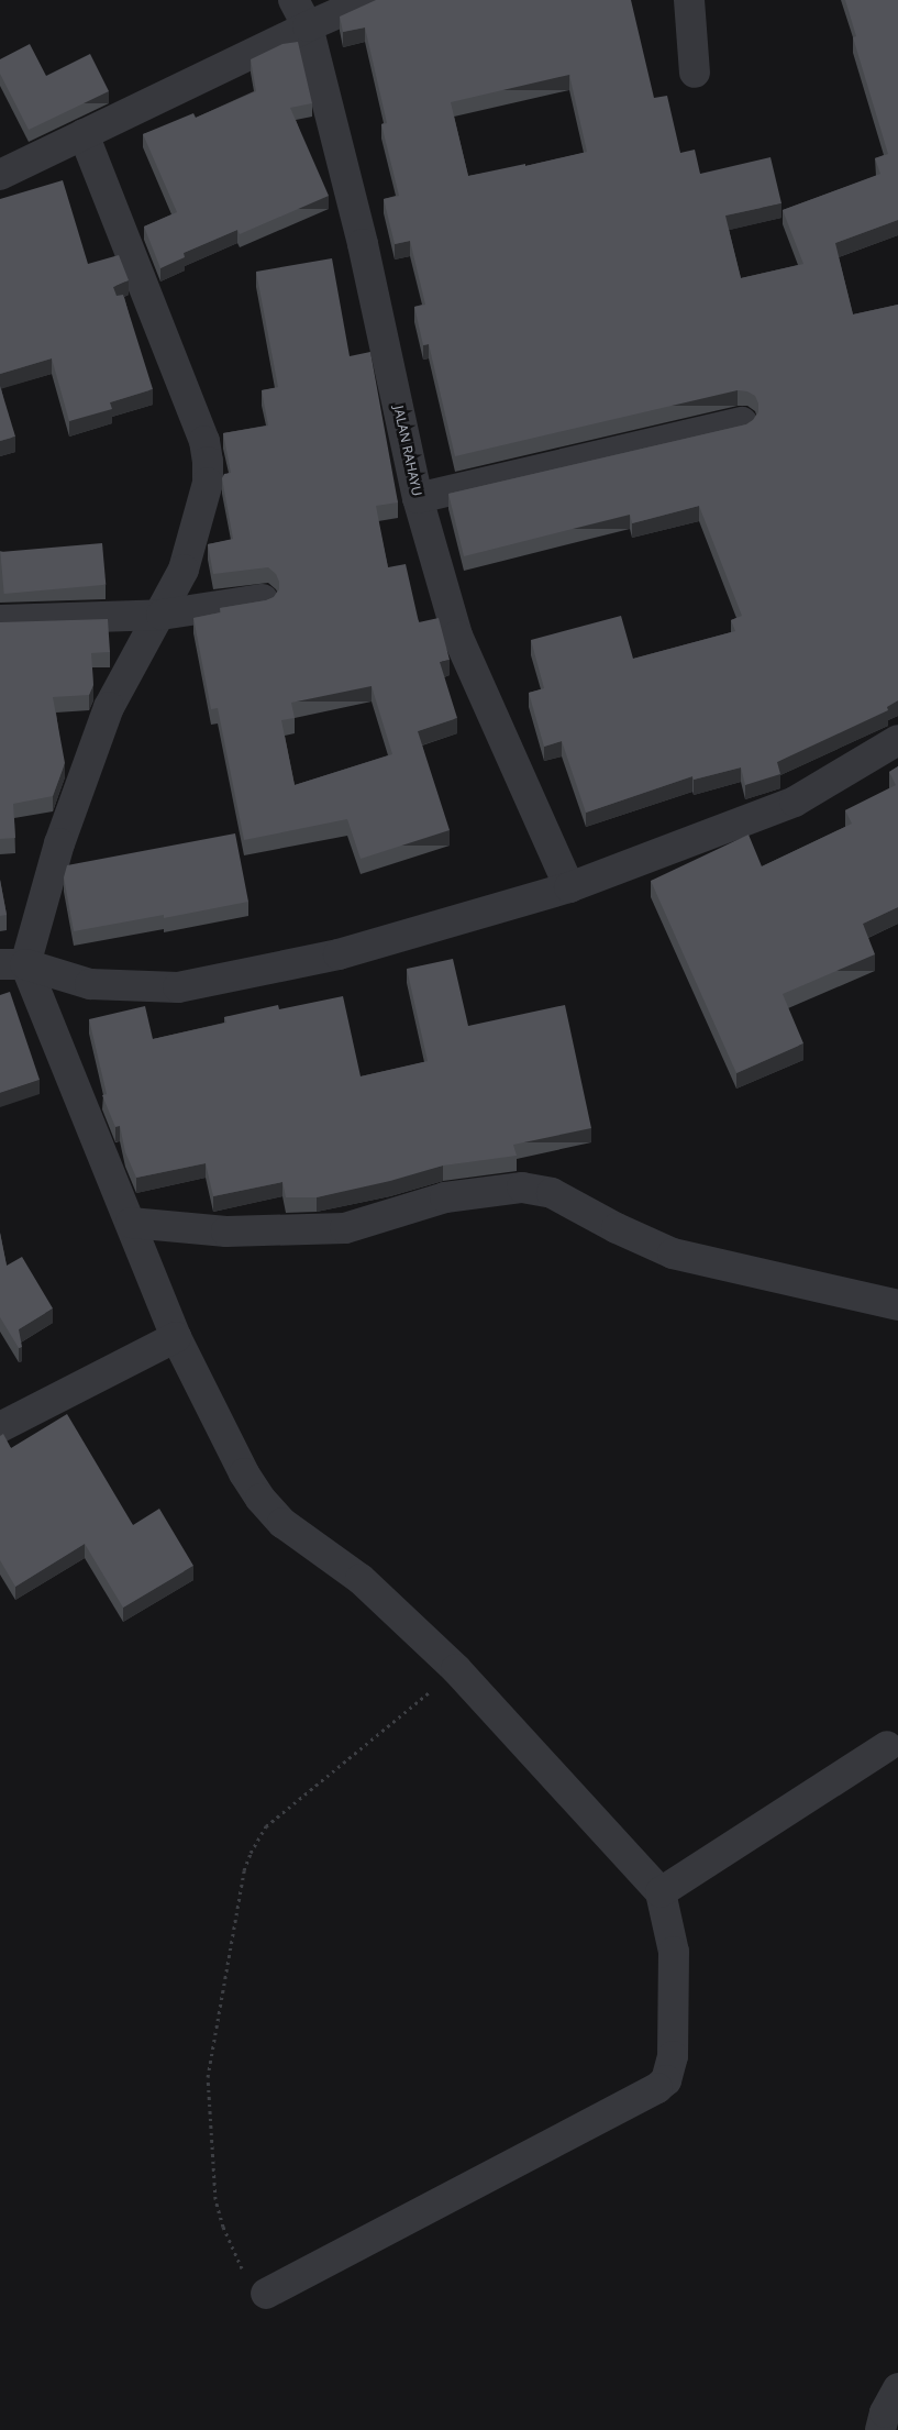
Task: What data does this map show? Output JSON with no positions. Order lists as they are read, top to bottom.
{
  "streets": {
    "street": ["JALAN RAHAYU"]
  }
}
